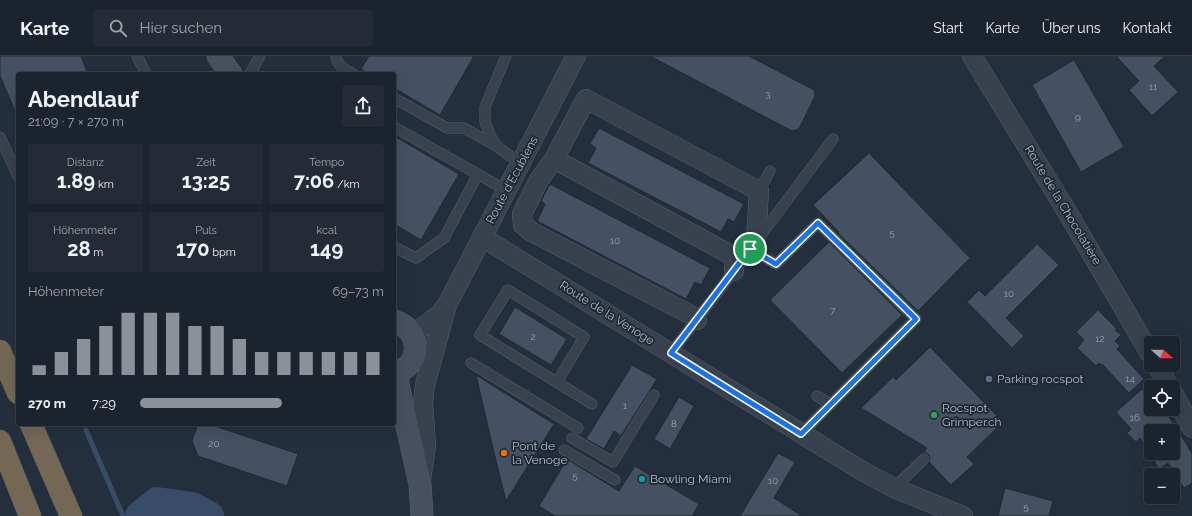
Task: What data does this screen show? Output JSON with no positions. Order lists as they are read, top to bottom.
{
  "streets": {
    "street": ["Route d'Ecublens", "Route de la Chocolatière", "Route de la Venoge"]
  },
  "crossings": [
    ["Route d'Ecublens", "Route de la Venoge"]
  ],
  "places": [
    "Parking rocspot",
    "Rocspot Grimper.ch",
    "Pont de la Venoge",
    "Bowling Miami"
  ],
  "house_numbers": [
    "11",
    "3",
    "9",
    "5",
    "10",
    "10",
    "7",
    "2",
    "12",
    "14",
    "1",
    "16",
    "8",
    "20",
    "5",
    "10",
    "5"
  ],
  "north": "right",
  "page": {
    "header": "Karte",
    "search": "Hier suchen",
    "nav": [
      "Start",
      "Karte",
      "Über uns",
      "Kontakt"
    ],
    "heading": ["Abendlauf", "21:09 · 7 × 270 m"],
    "stats": [
      ["Distanz", "1.89 km"],
      ["Zeit", "13:25"],
      ["Tempo", "7:06 /km"],
      ["Höhenmeter", "28 m"],
      ["Puls", "170 bpm"],
      ["kcal", "149"]
    ],
    "chart": ["Höhenmeter", "69–73 m"],
    "map_buttons": ["+", "−"],
    "list": [
      {
        "name": "270 m",
        "note": "7:29"
      }
    ]
  }
}
